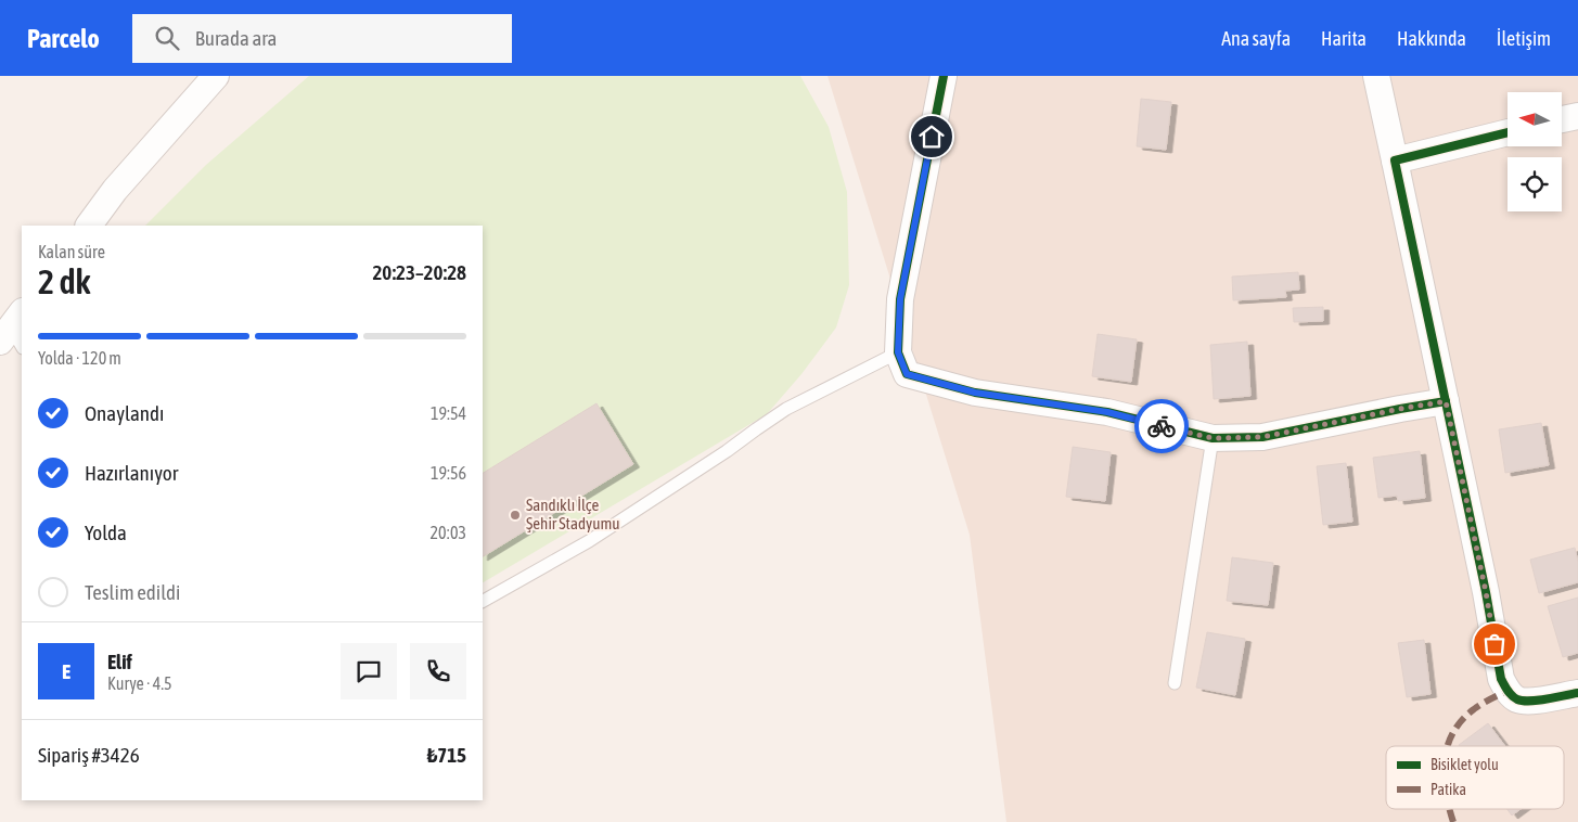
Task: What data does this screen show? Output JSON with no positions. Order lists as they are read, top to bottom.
{
  "places": ["Sandıklı İlçe Şehir Stadyumu"],
  "legend": ["Bisiklet yolu", "Patika"],
  "north": "left",
  "page": {
    "header": "Parcelo",
    "search": "Burada ara",
    "nav": [
      "Ana sayfa",
      "Harita",
      "Hakkında",
      "İletişim"
    ],
    "heading": ["2 dk", "Kalan süre", "20:23–20:28"],
    "panel": [
      "Elif",
      "Kurye · 4.5",
      "Sipariş #3426",
      "₺715"
    ],
    "bar": "Yolda · 120 m",
    "list": [
      ["Onaylandı", "19:54"],
      ["Hazırlanıyor", "19:56"],
      ["Yolda", "20:03"],
      "Teslim edildi"
    ],
    "round": "E"
  }
}
